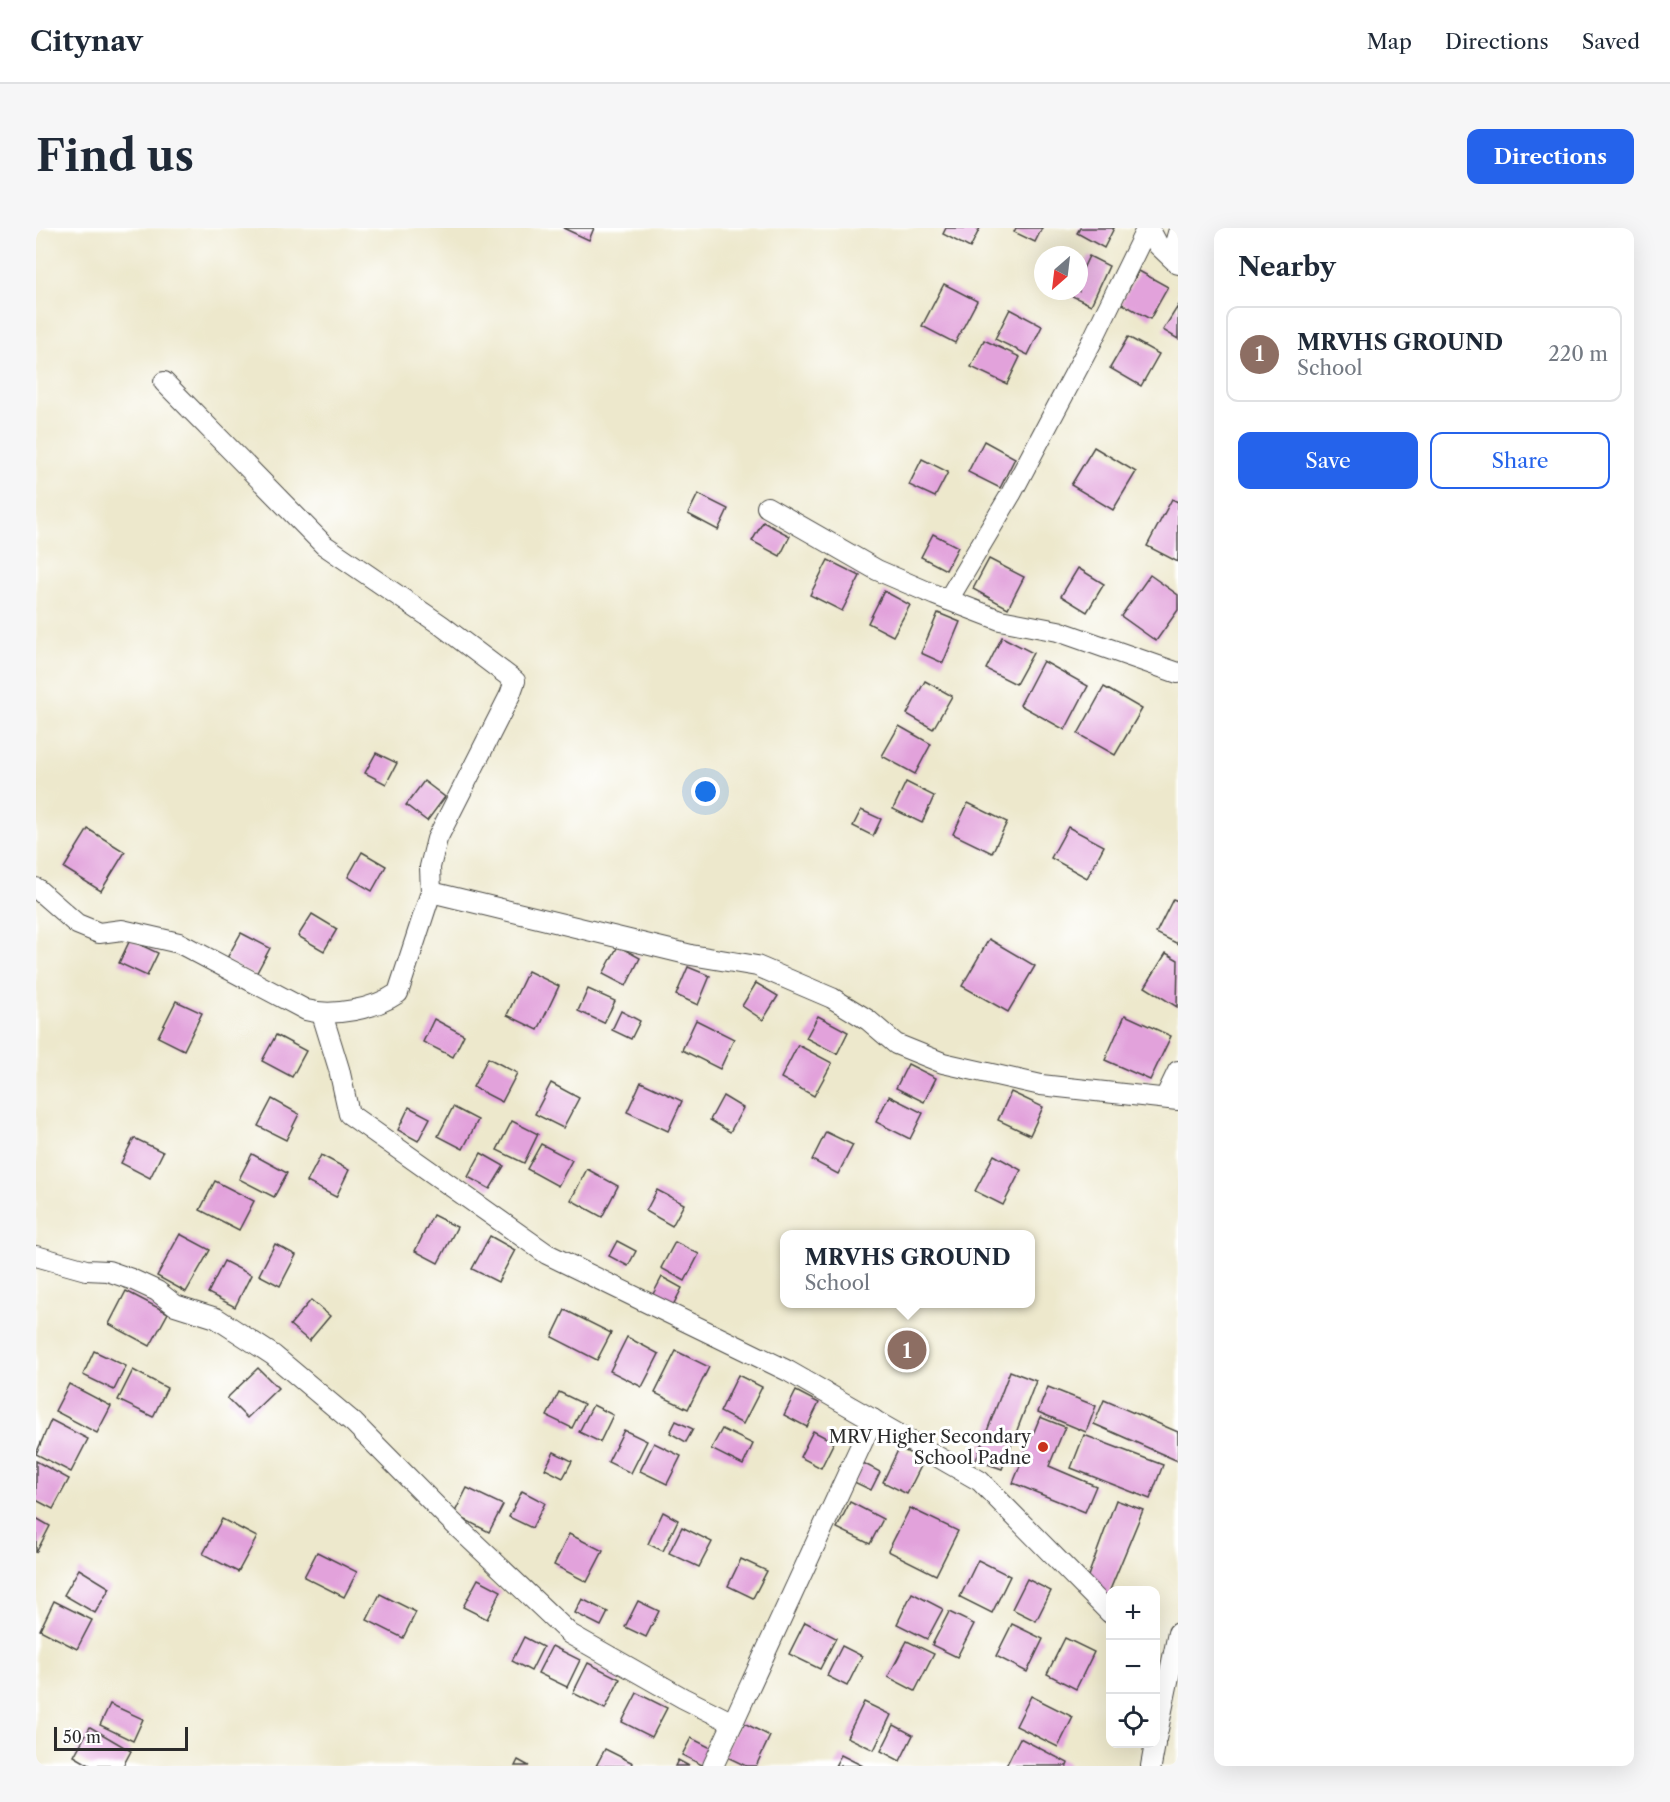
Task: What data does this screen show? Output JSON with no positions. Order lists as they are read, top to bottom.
{
  "places": ["MRV Higher Secondary School Padne"],
  "scale_bar": "50 m",
  "north": "bottom left",
  "page": {
    "header": "Citynav",
    "nav": ["Map", "Directions", "Saved"],
    "buttons": [
      "Directions",
      ["Save", "Share"]
    ],
    "title": "Find us",
    "heading": "Nearby",
    "list": [
      {
        "mark": "1",
        "name": "MRVHS GROUND",
        "note": "School",
        "value": "220 m"
      }
    ],
    "popup": ["MRVHS GROUND", "School"],
    "pins": "1",
    "map_buttons": ["+", "−"],
    "scale": "50 m"
  }
}
